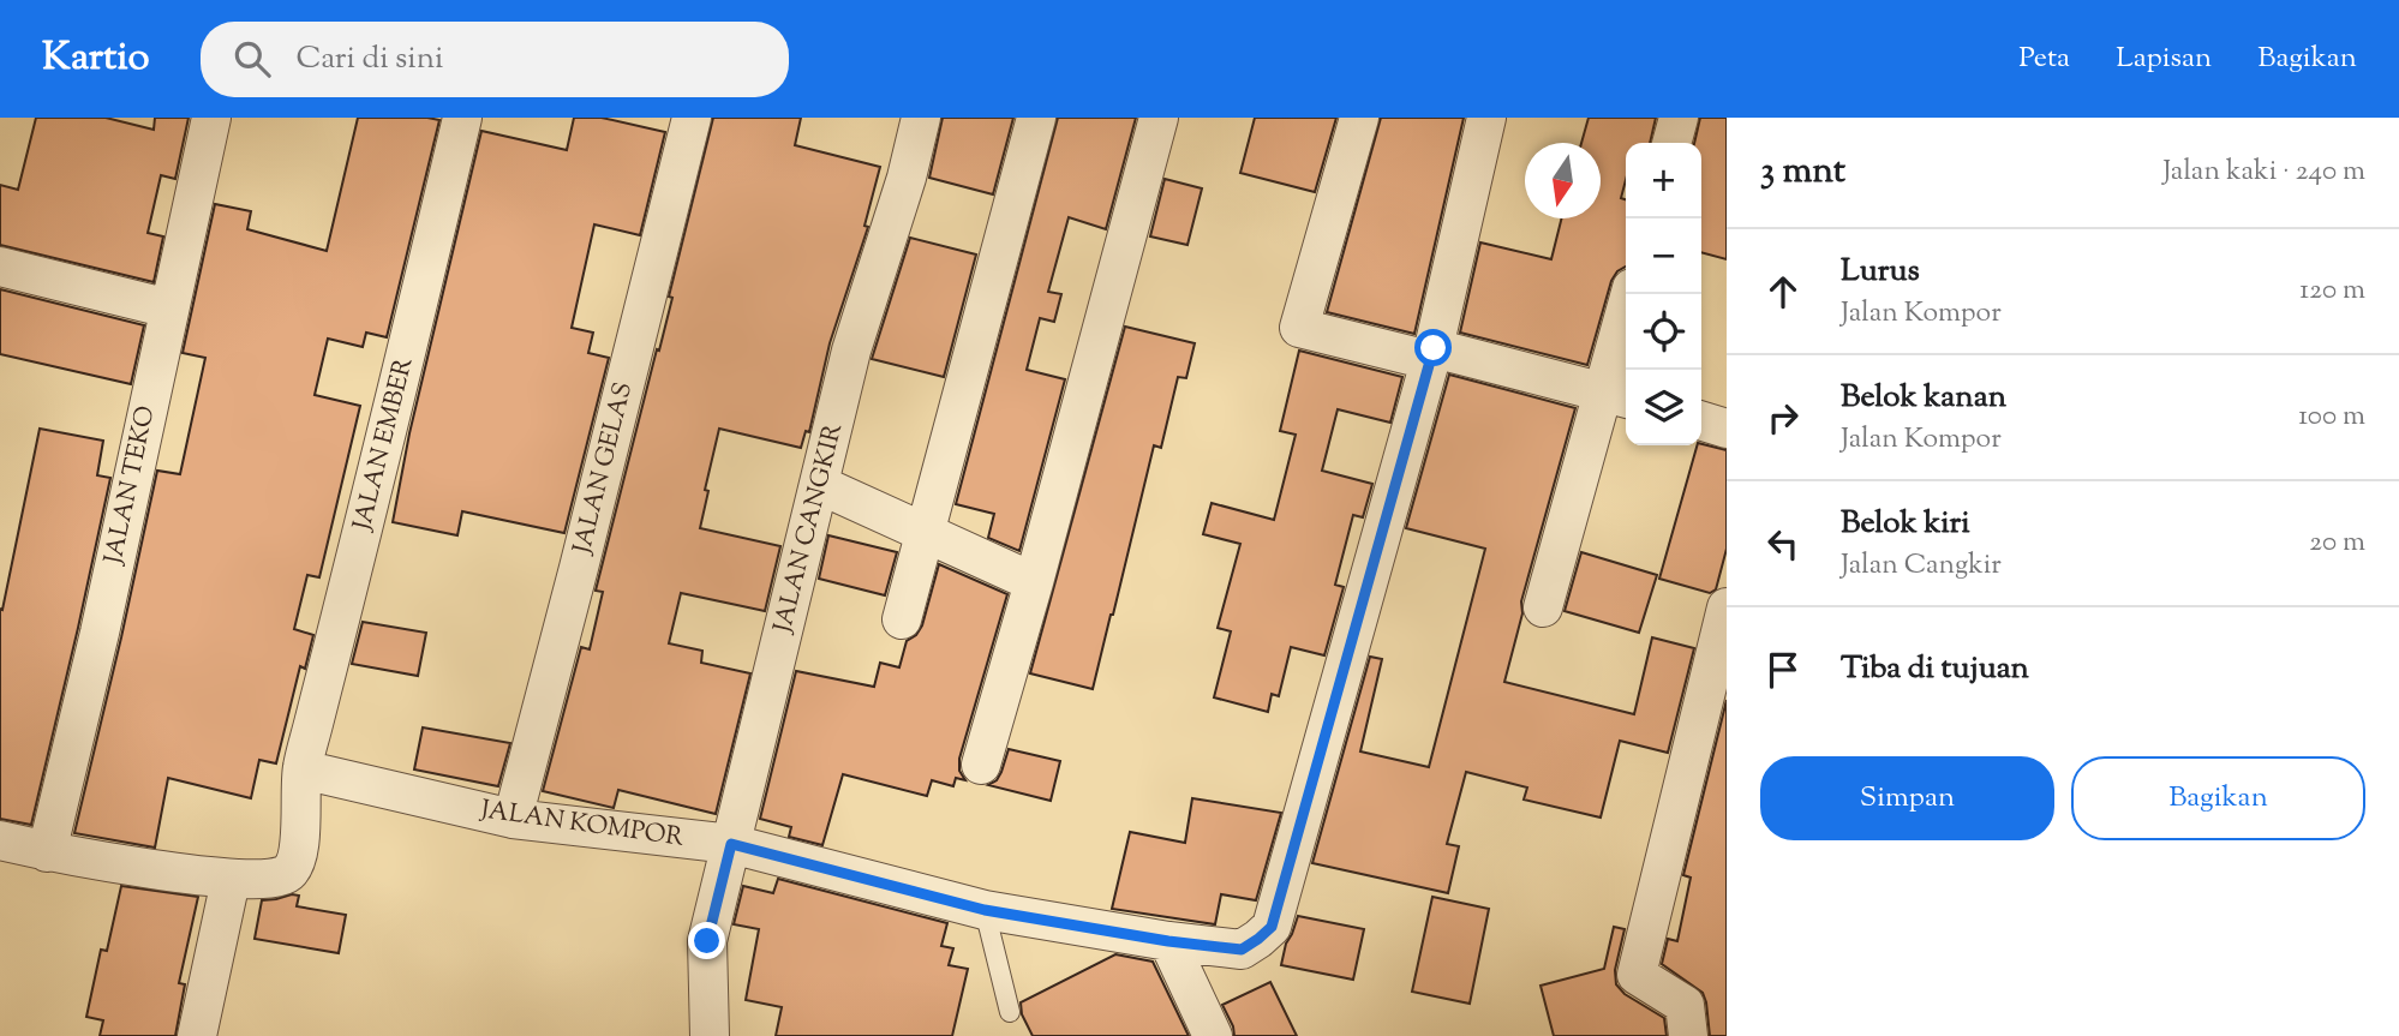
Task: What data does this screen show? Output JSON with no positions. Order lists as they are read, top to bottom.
{
  "streets": {
    "street": [
      "JALAN EMBER",
      "JALAN GELAS",
      "JALAN TEKO",
      "JALAN CANGKIR",
      "JALAN KOMPOR"
    ]
  },
  "crossings": [
    ["JALAN EMBER", "JALAN TEKO"],
    ["JALAN EMBER", "JALAN KOMPOR"],
    ["JALAN GELAS", "JALAN KOMPOR"],
    ["JALAN CANGKIR", "JALAN KOMPOR"]
  ],
  "north": "bottom",
  "page": {
    "header": "Kartio",
    "search": "Cari di sini",
    "nav": ["Peta", "Lapisan", "Bagikan"],
    "heading": ["3 mnt", "Jalan kaki · 240 m"],
    "map_buttons": ["+", "−"],
    "list": [
      ["Lurus", "Jalan Kompor", "120 m"],
      ["Belok kanan", "Jalan Kompor", "100 m"],
      ["Belok kiri", "Jalan Cangkir", "20 m"],
      "Tiba di tujuan"
    ],
    "buttons": ["Simpan", "Bagikan"]
  }
}
